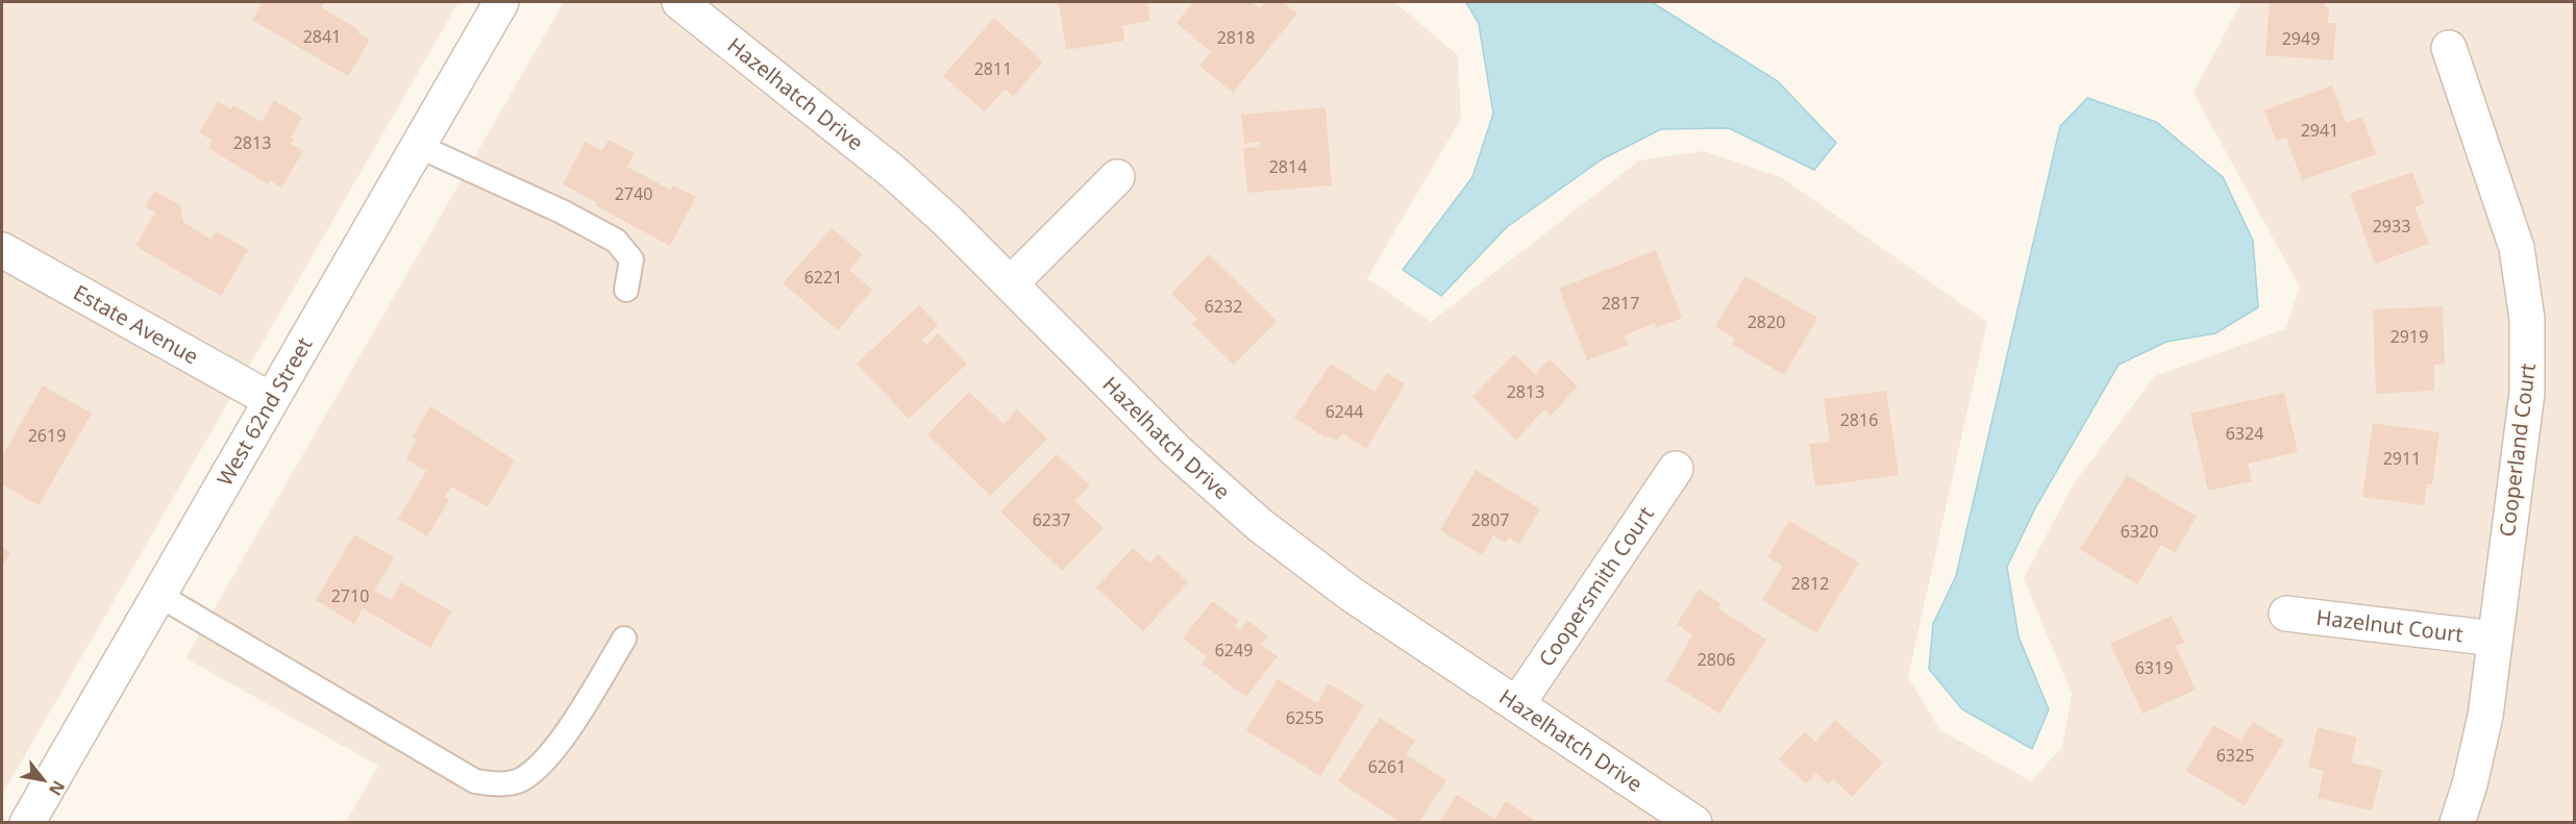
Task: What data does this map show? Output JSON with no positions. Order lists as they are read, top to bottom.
{
  "streets": {
    "street": [
      "Hazelhatch Drive",
      "Estate Avenue",
      "West 62nd Street",
      "Cooperland Court",
      "Coopersmith Court",
      "Hazelnut Court"
    ]
  },
  "crossings": [
    ["Hazelhatch Drive", "Coopersmith Court"],
    ["Estate Avenue", "West 62nd Street"],
    ["Cooperland Court", "Hazelnut Court"]
  ],
  "house_numbers": [
    "2841",
    "2818",
    "2949",
    "2811",
    "2941",
    "2813",
    "2814",
    "2740",
    "2933",
    "6221",
    "2817",
    "6232",
    "2820",
    "2919",
    "2813",
    "6244",
    "2816",
    "6324",
    "2619",
    "2911",
    "6237",
    "2807",
    "6320",
    "2812",
    "2710",
    "6249",
    "2806",
    "6319",
    "6255",
    "6325",
    "6261"
  ],
  "north": "bottom right"
}
